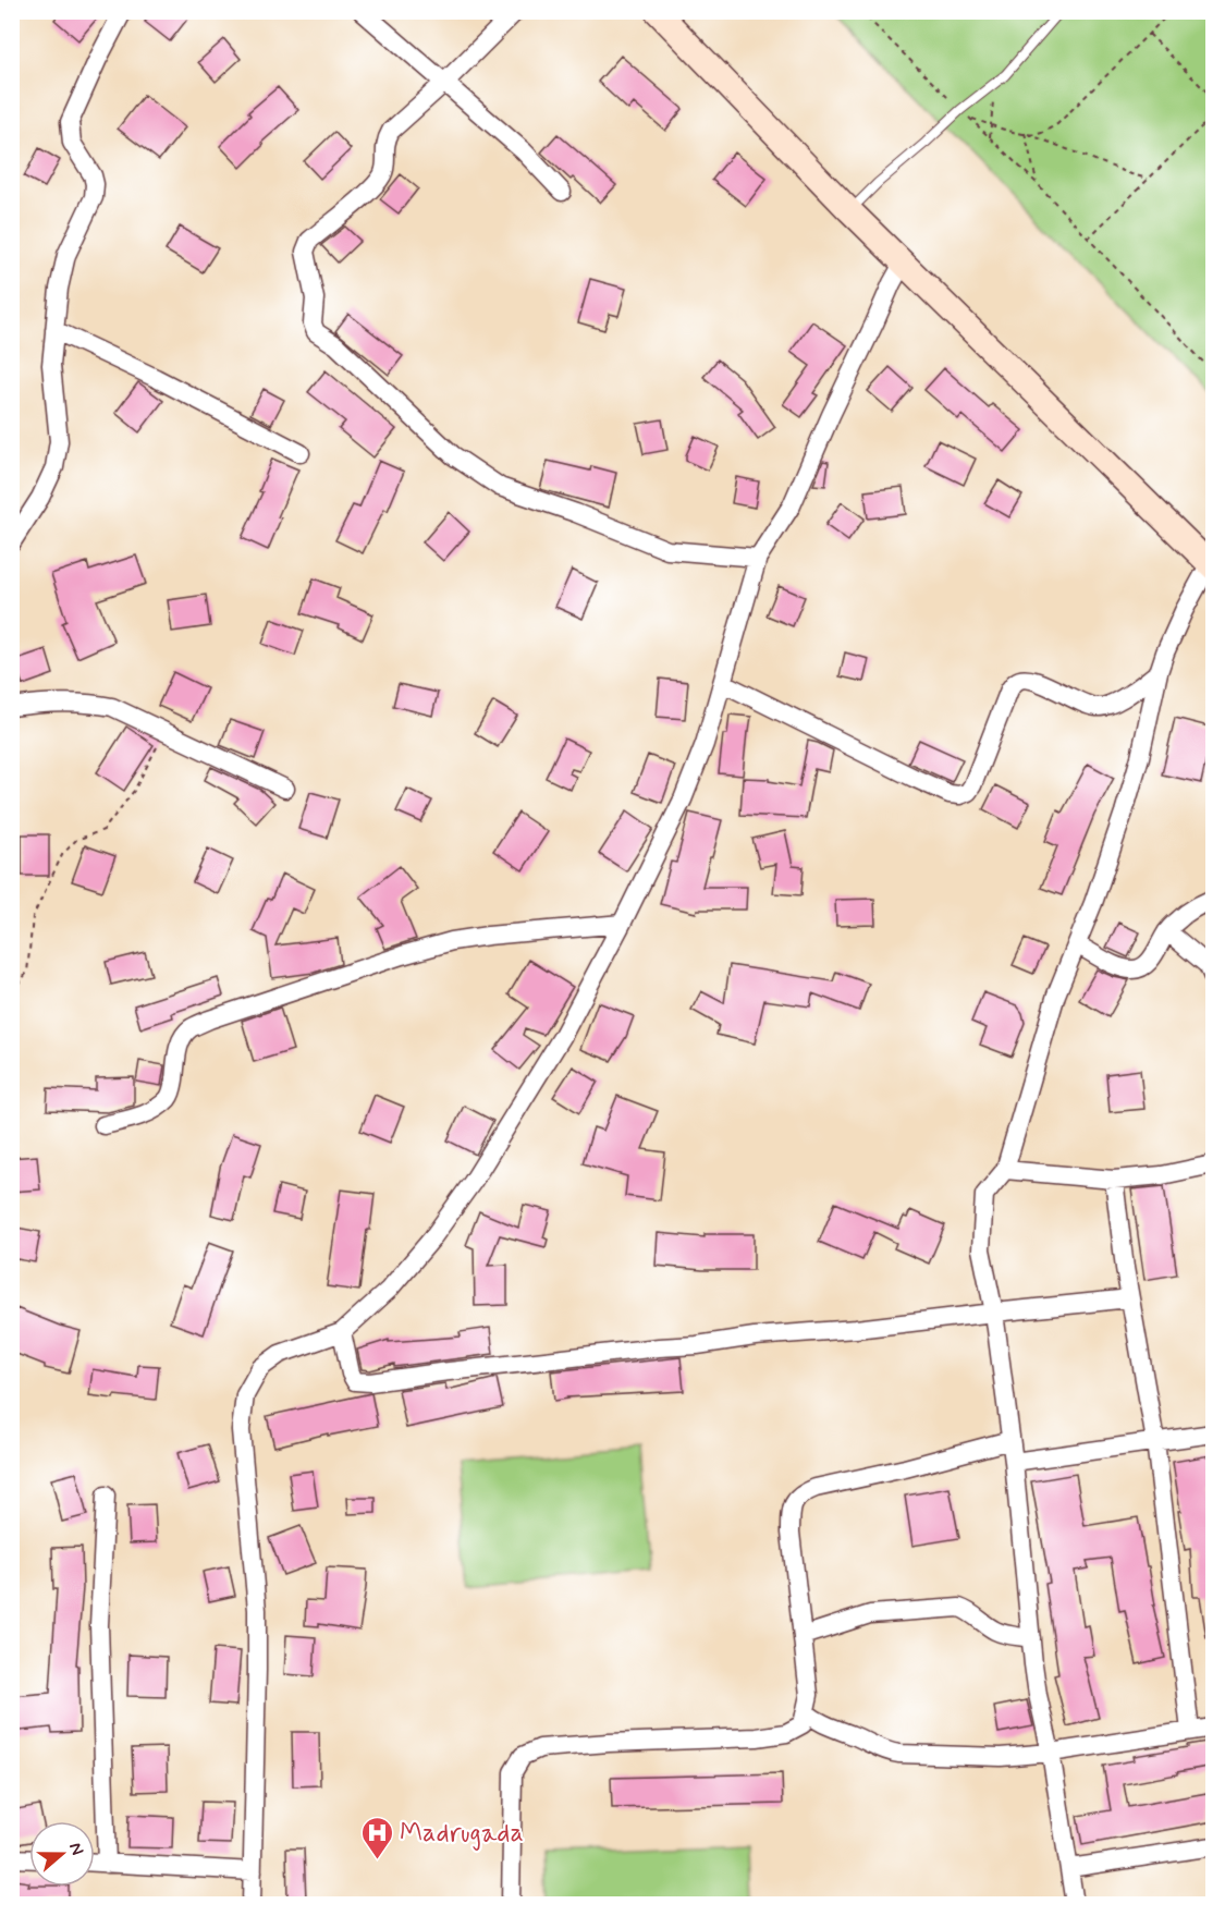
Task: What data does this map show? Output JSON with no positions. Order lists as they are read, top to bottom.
{
  "places": {
    "hospital": ["Madrugada"]
  },
  "north": "right"
}
